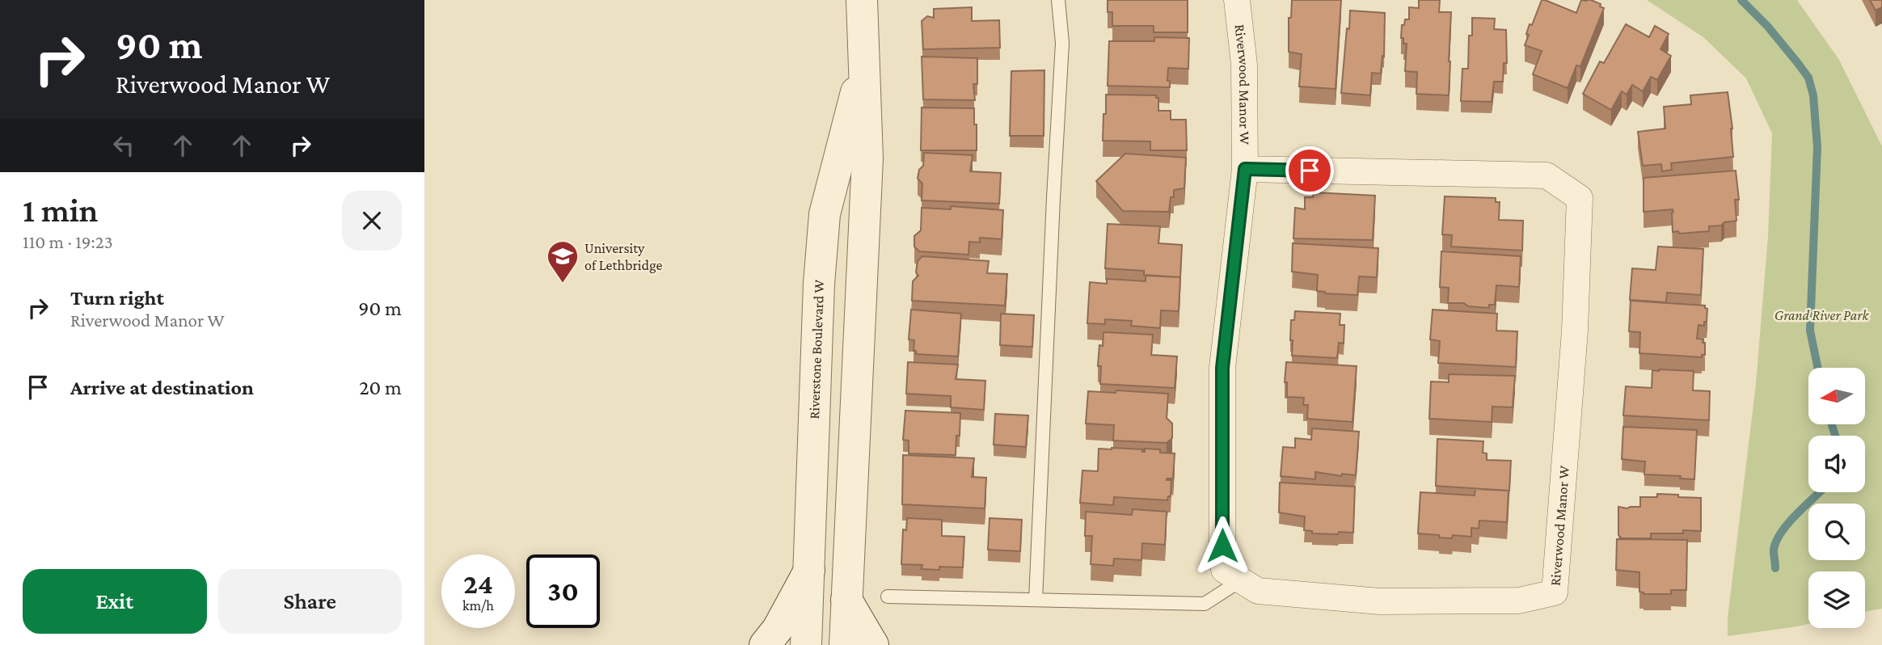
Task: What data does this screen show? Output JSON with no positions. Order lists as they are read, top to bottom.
{
  "streets": {
    "street": ["Riverwood Manor W", "Riverstone Boulevard W"]
  },
  "parks": ["Grand River Park"],
  "places": {
    "school or university": ["University of Lethbridge"]
  },
  "north": "left",
  "page": {
    "turn": ["90 m", "Riverwood Manor W"],
    "heading": ["1 min", "110 m · 19:23"],
    "list": [
      {
        "name": "Turn right",
        "note": "Riverwood Manor W",
        "value": "90 m"
      },
      {
        "name": "Arrive at destination",
        "value": "20 m"
      }
    ],
    "speed": "24 km/h",
    "limit": "30",
    "buttons": ["Exit", "Share"]
  }
}
